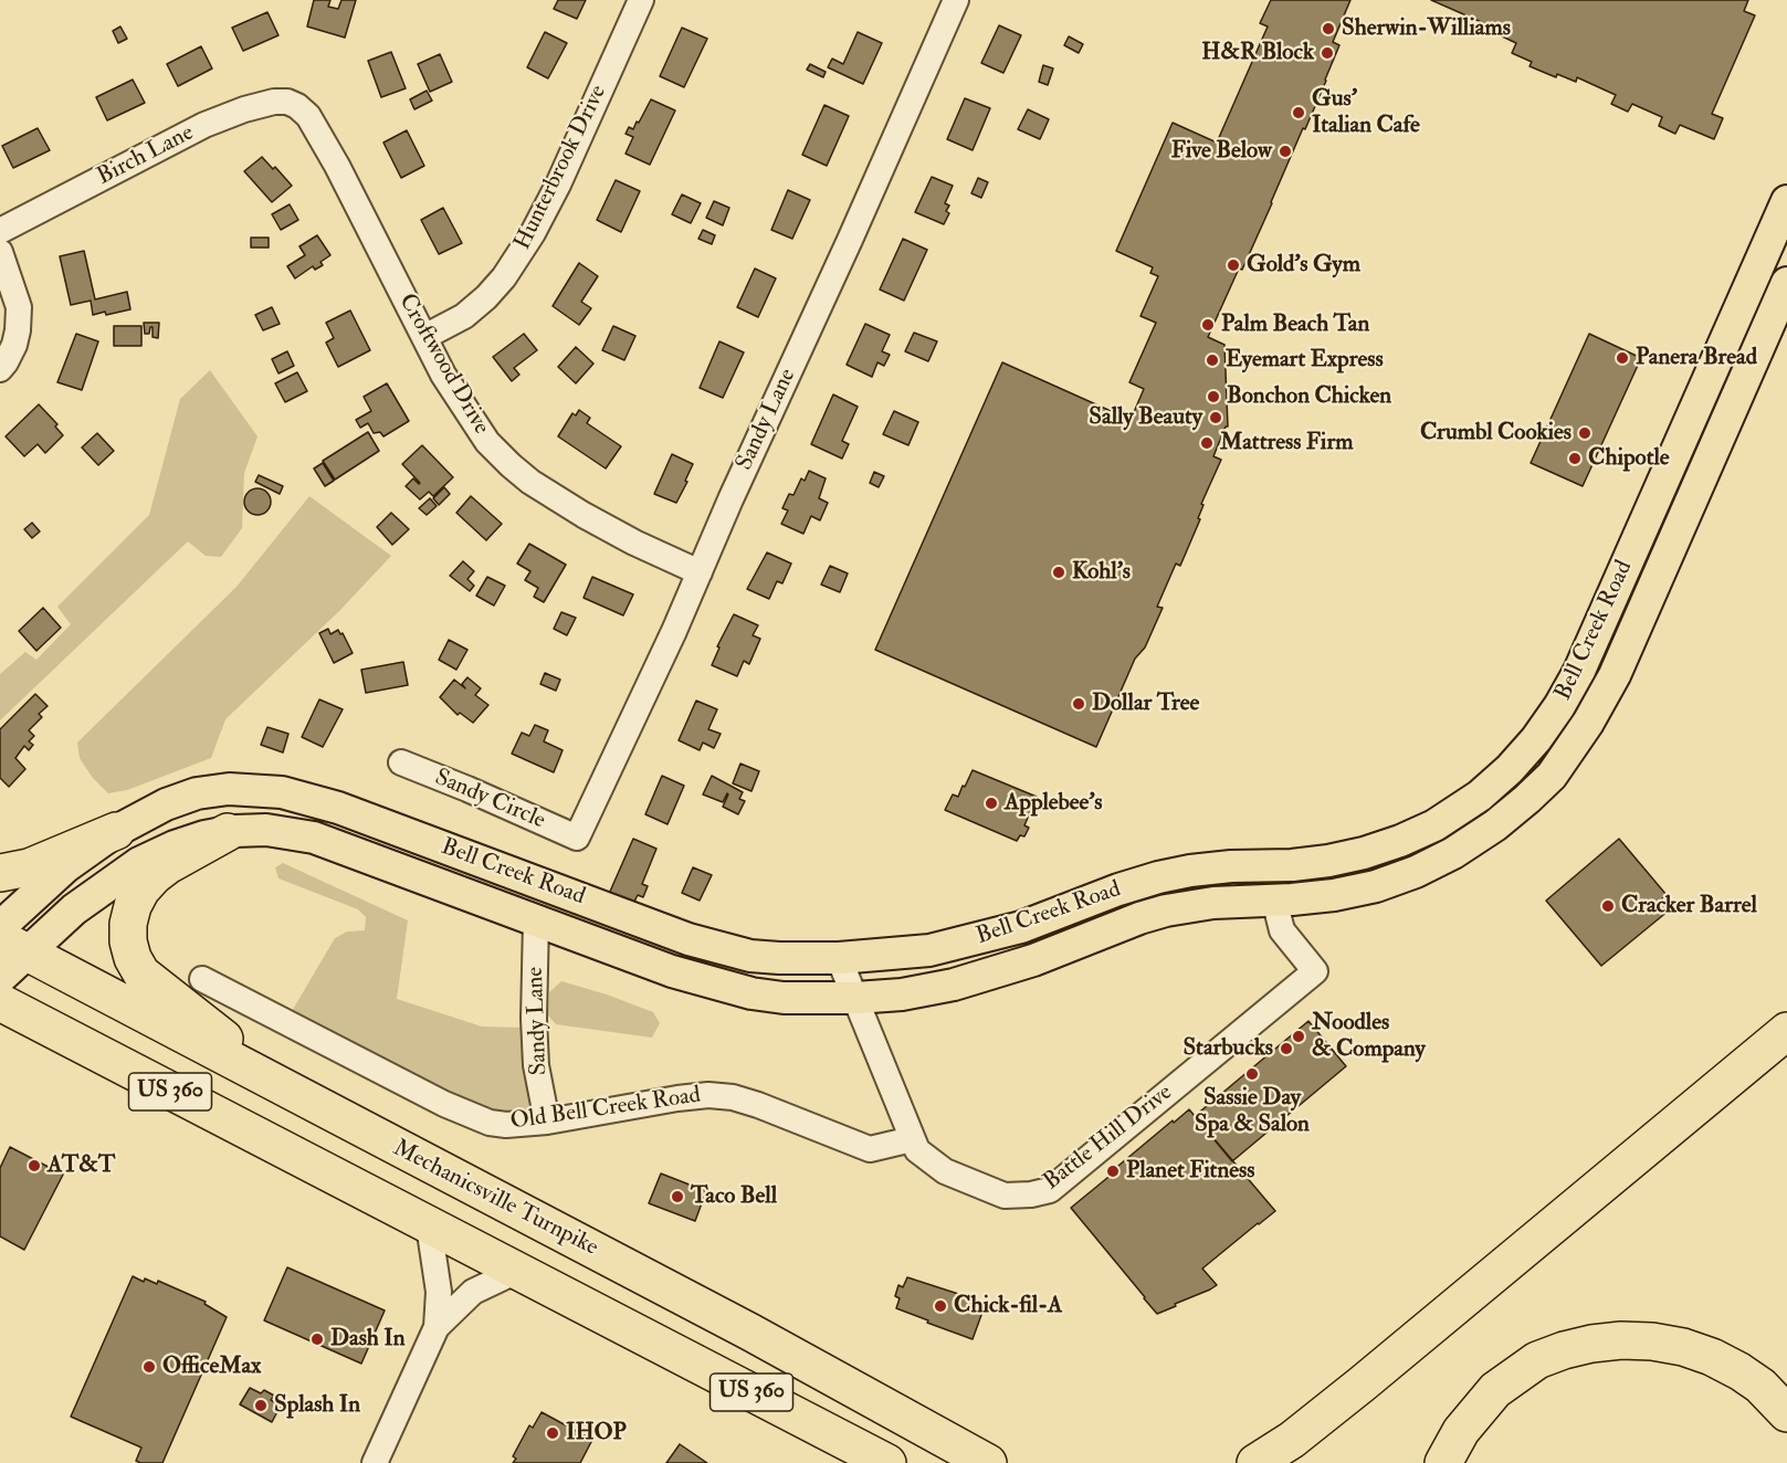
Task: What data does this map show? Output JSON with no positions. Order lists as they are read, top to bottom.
{
  "streets": {
    "highway": ["US 360", "Mechanicsville Turnpike"],
    "main road": ["Bell Creek Road"],
    "street": [
      "Birch Lane",
      "Hunterbrook Drive",
      "Croftwood Drive",
      "Sandy Lane",
      "Sandy Circle",
      "Old Bell Creek Road",
      "Battle Hill Drive"
    ]
  },
  "crossings": [
    ["Birch Lane", "Croftwood Drive"],
    ["Hunterbrook Drive", "Croftwood Drive"],
    ["Croftwood Drive", "Sandy Lane"],
    ["Sandy Lane", "Bell Creek Road"],
    ["Sandy Lane", "Sandy Circle"],
    ["Sandy Lane", "Old Bell Creek Road"],
    ["Bell Creek Road", "Battle Hill Drive"],
    ["Bell Creek Road", "Mechanicsville Turnpike"],
    ["Old Bell Creek Road", "Battle Hill Drive"]
  ],
  "places": [
    "Sherwin-Williams",
    "H&R Block",
    "Gus' Italian Cafe",
    "Five Below",
    "Gold's Gym",
    "Palm Beach Tan",
    "Panera Bread",
    "Eyemart Express",
    "Bonchon Chicken",
    "Sally Beauty",
    "Crumbl Cookies",
    "Mattress Firm",
    "Chipotle",
    "Kohl's",
    "Dollar Tree",
    "Applebee's",
    "Cracker Barrel",
    "Noodles & Company",
    "Starbucks",
    "Sassie Day Spa & Salon",
    "AT&T",
    "Planet Fitness",
    "Taco Bell",
    "Chick-fil-A",
    "Dash In",
    "OfficeMax",
    "Splash In",
    "IHOP"
  ]
}
